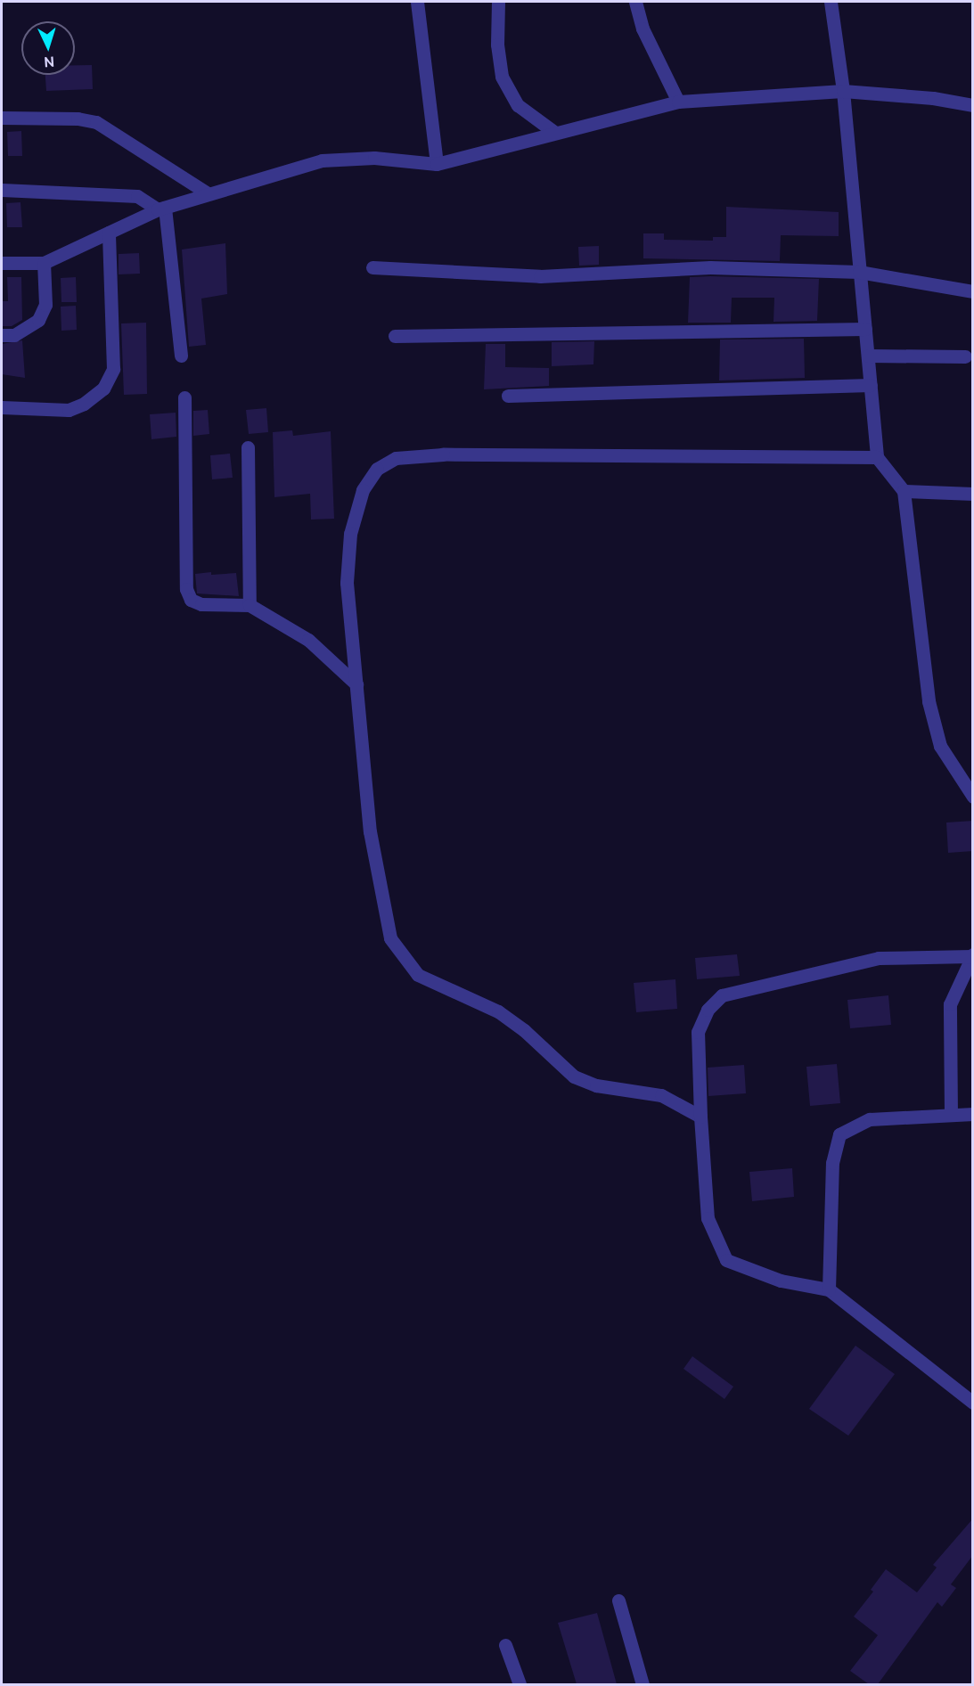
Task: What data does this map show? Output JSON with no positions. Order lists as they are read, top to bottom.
{
  "north": "bottom"
}
